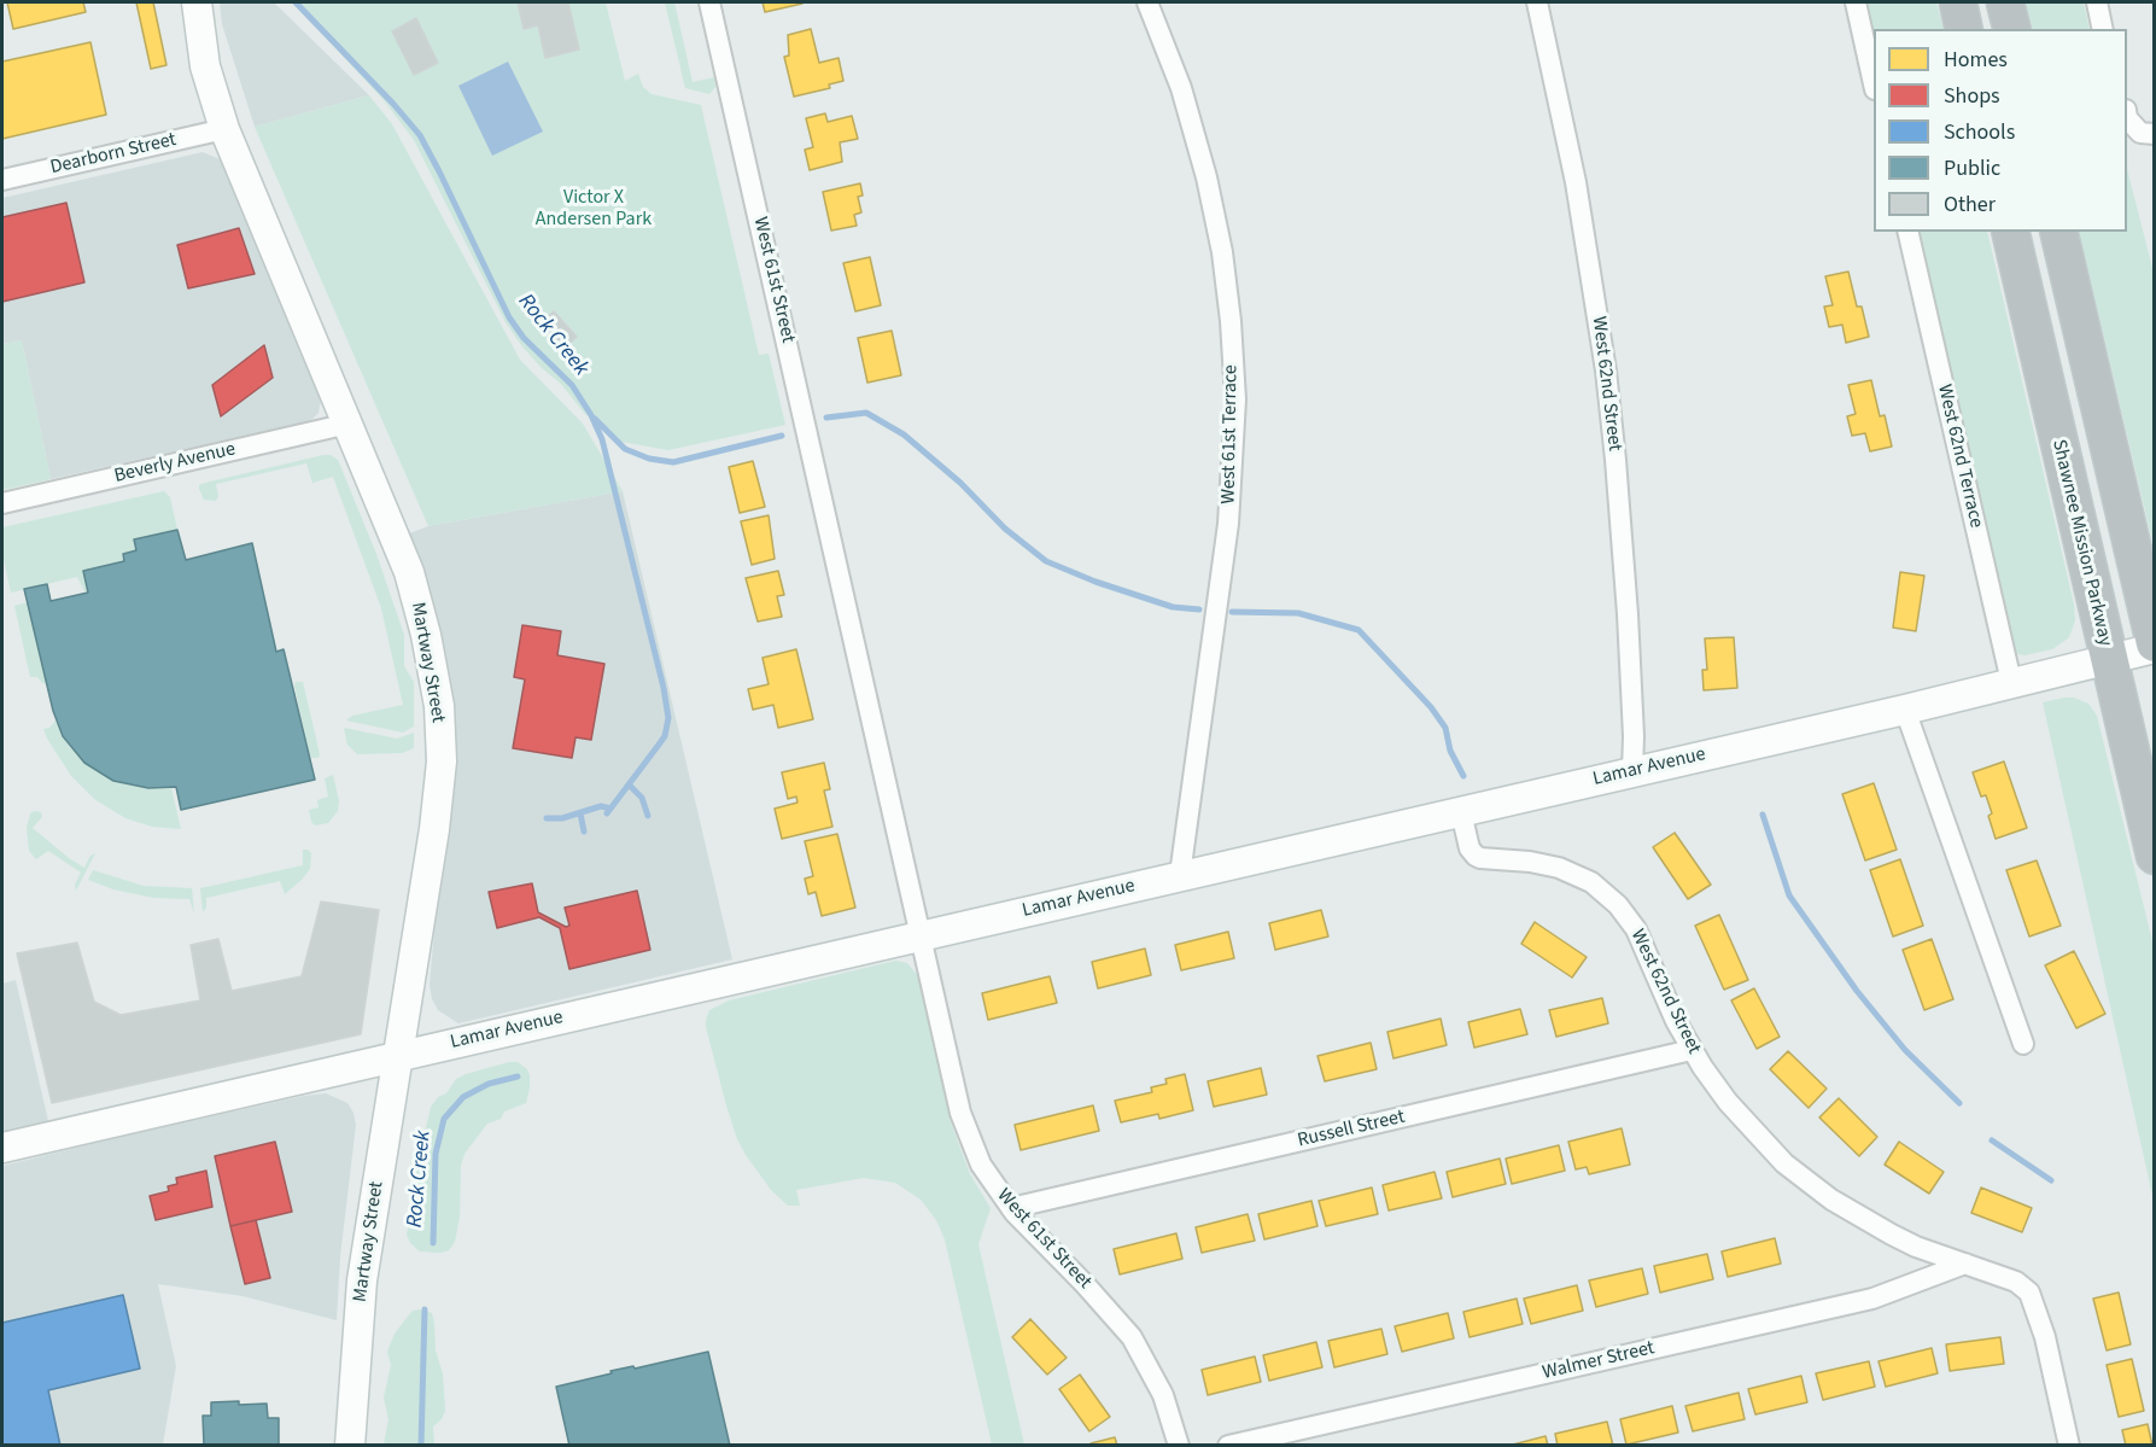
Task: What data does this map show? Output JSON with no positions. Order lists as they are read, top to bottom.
{
  "streets": {
    "highway": ["Shawnee Mission Parkway"],
    "street": [
      "Dearborn Street",
      "West 61st Street",
      "West 62nd Street",
      "West 61st Terrace",
      "West 62nd Terrace",
      "Beverly Avenue",
      "Martway Street",
      "Lamar Avenue",
      "Russell Street",
      "Walmer Street"
    ]
  },
  "crossings": [
    ["Dearborn Street", "Martway Street"],
    ["West 61st Street", "Lamar Avenue"],
    ["West 61st Street", "Russell Street"],
    ["West 62nd Street", "Lamar Avenue"],
    ["West 62nd Street", "Russell Street"],
    ["West 62nd Street", "Walmer Street"],
    ["West 61st Terrace", "Lamar Avenue"],
    ["West 62nd Terrace", "Lamar Avenue"],
    ["Beverly Avenue", "Martway Street"],
    ["Shawnee Mission Parkway", "Lamar Avenue"],
    ["Martway Street", "Lamar Avenue"]
  ],
  "water": ["Rock Creek"],
  "parks": ["Victor X Andersen Park"],
  "legend": [
    "Homes",
    "Shops",
    "Schools",
    "Public",
    "Other"
  ]
}
